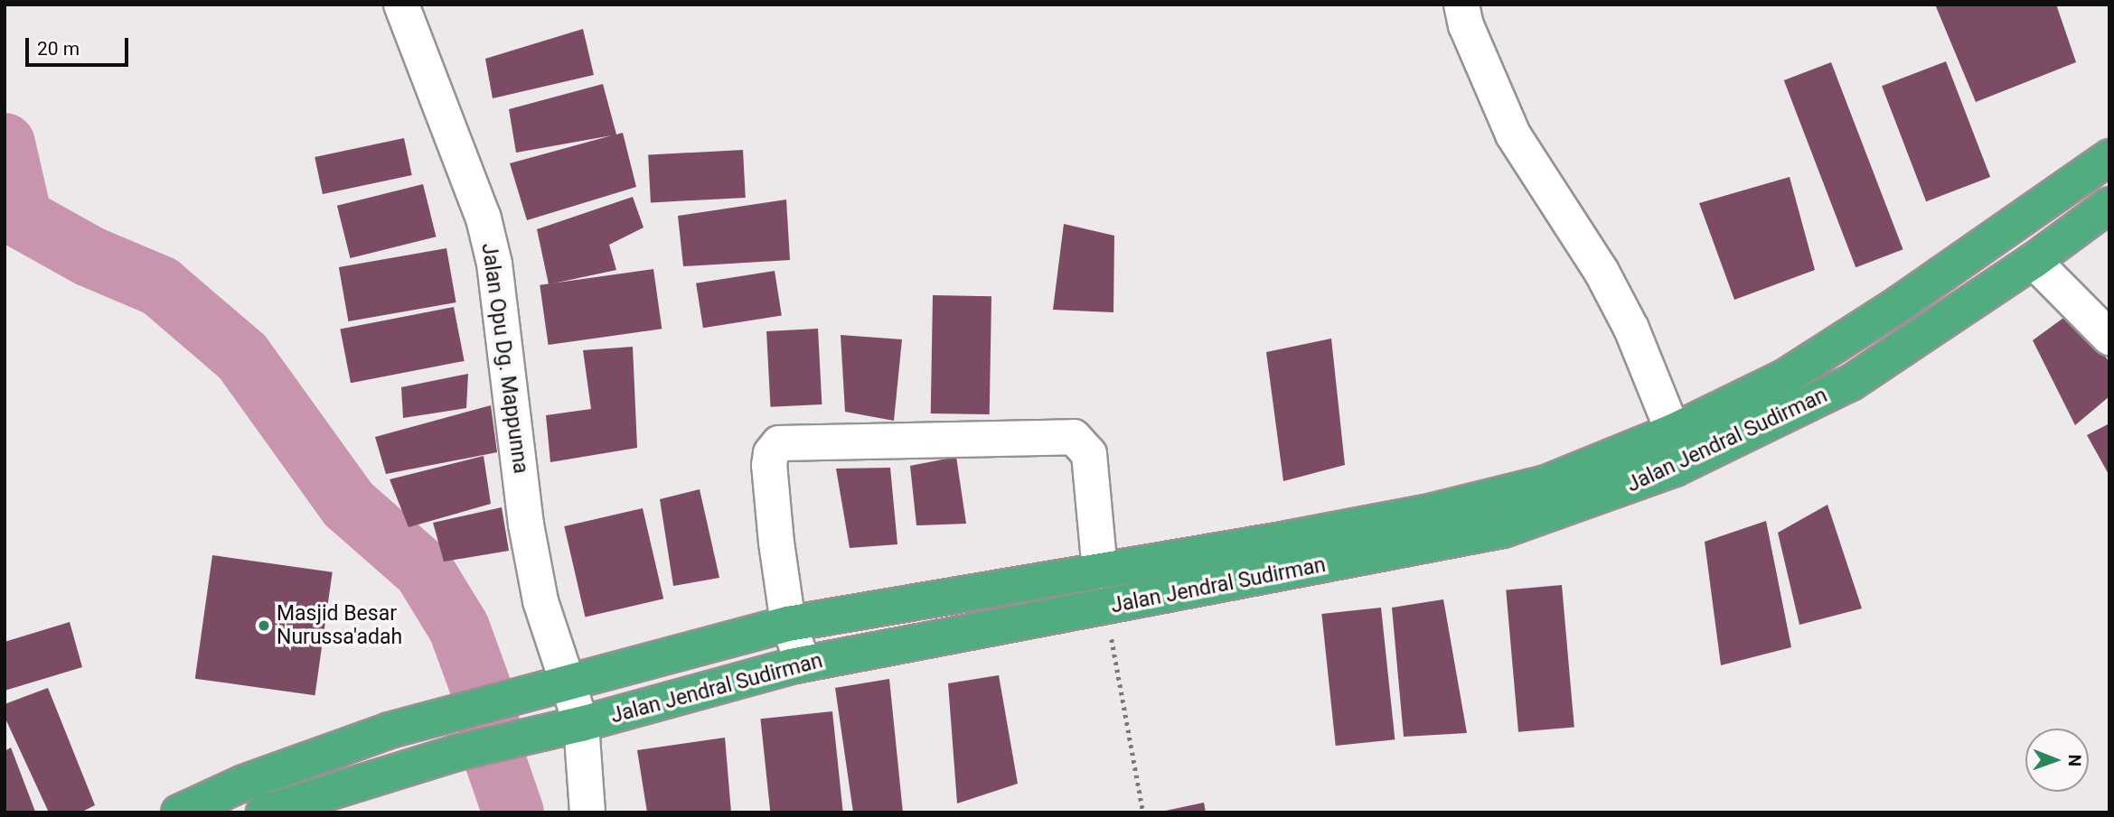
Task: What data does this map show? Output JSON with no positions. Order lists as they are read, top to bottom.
{
  "streets": {
    "highway": ["Jalan Jendral Sudirman"],
    "street": ["Jalan Opu Dg. Mappunna"]
  },
  "crossings": [
    ["Jalan Opu Dg. Mappunna", "Jalan Jendral Sudirman"]
  ],
  "places": ["Masjid Besar Nurussa'adah"],
  "scale_bar": "20 m",
  "north": "right"
}
